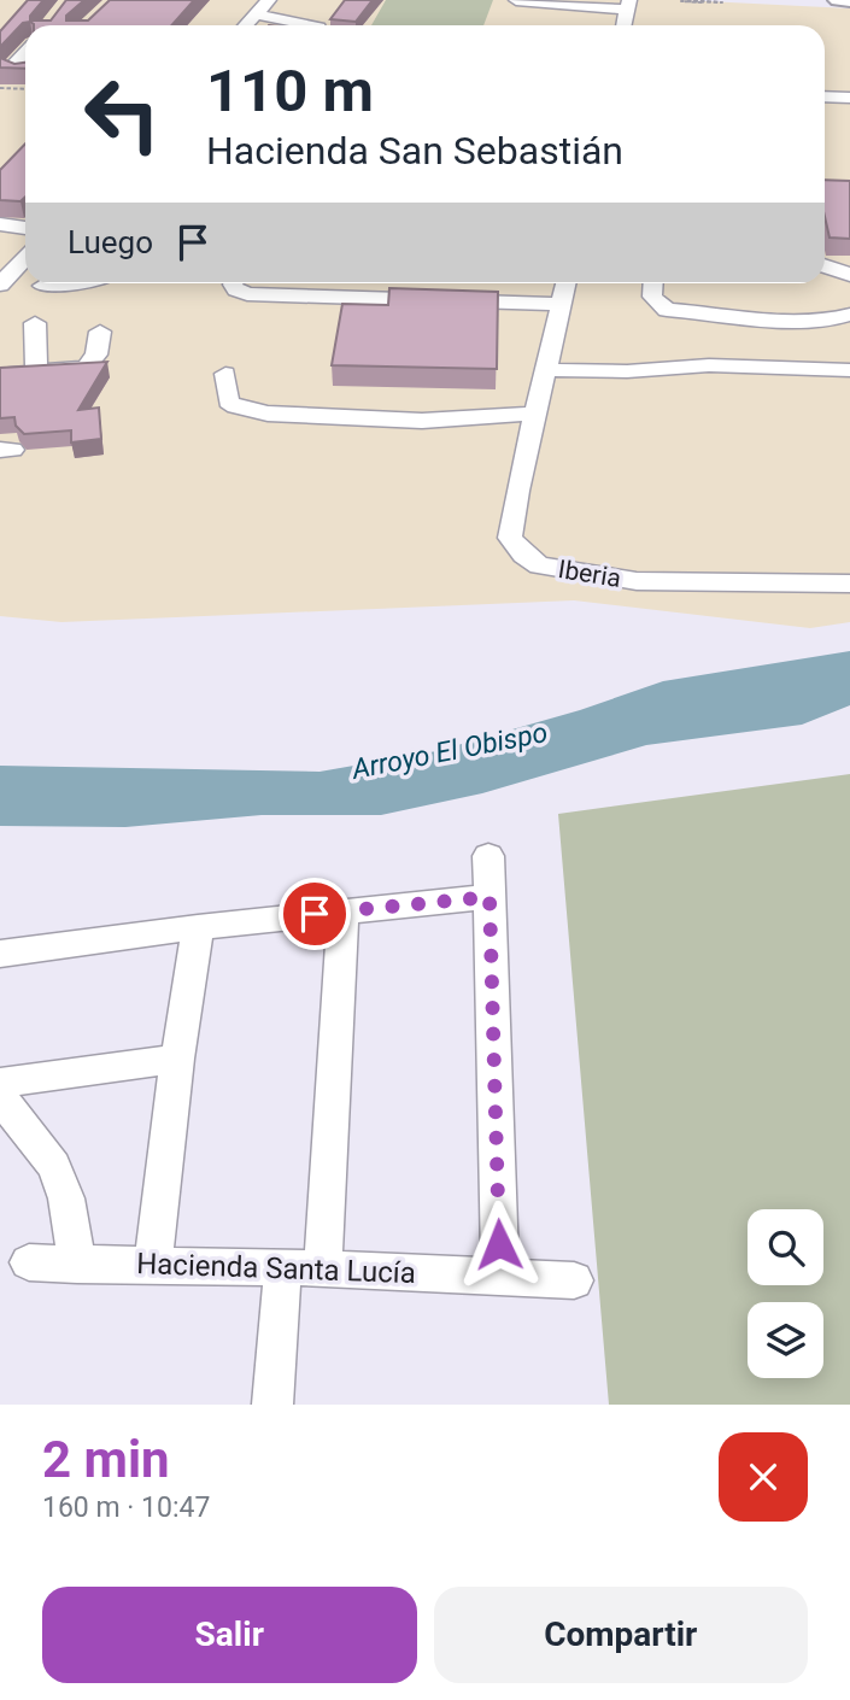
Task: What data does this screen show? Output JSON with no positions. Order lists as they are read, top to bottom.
{
  "streets": {
    "street": ["Iberia", "Hacienda Santa Lucía"]
  },
  "water": ["Arroyo El Obispo"],
  "page": {
    "turn": ["110 m", "Hacienda San Sebastián"],
    "then": "Luego",
    "heading": ["2 min", "160 m · 10:47"],
    "buttons": ["Salir", "Compartir"]
  }
}
